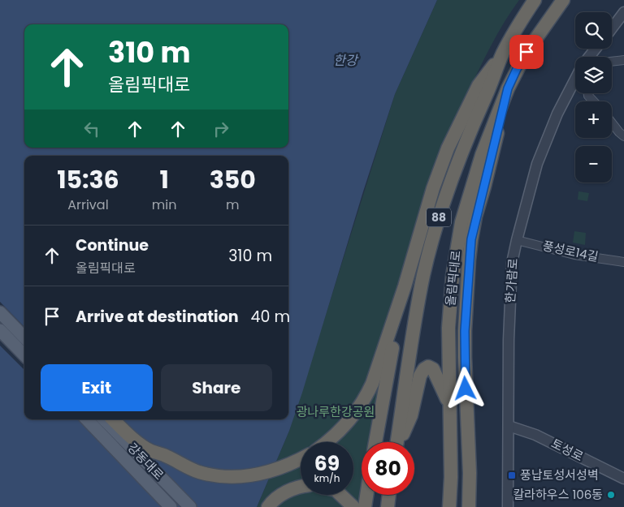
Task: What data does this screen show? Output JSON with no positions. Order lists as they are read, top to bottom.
{
  "streets": {
    "highway": ["88", "올림픽대로"],
    "main road": ["강동대로"],
    "street": ["풍성로14길", "한가람로", "토성로"]
  },
  "crossings": [
    ["풍성로14길", "한가람로"],
    ["한가람로", "토성로"]
  ],
  "water": ["한강"],
  "parks": ["광나루한강공원"],
  "places": {
    "transit": ["풍납토성서성벽"],
    "other": ["칼라하우스 106동"]
  },
  "page": {
    "map_buttons": ["+", "−"],
    "turn": ["310 m", "올림픽대로"],
    "eta": [
      "15:36",
      "Arrival",
      "1",
      "min",
      "350",
      "m"
    ],
    "list": [
      {
        "name": "Continue",
        "note": "올림픽대로",
        "value": "310 m"
      },
      {
        "name": "Arrive at destination",
        "value": "40 m"
      }
    ],
    "buttons": ["Exit", "Share"],
    "speed": "69 km/h",
    "limit": "80"
  }
}
